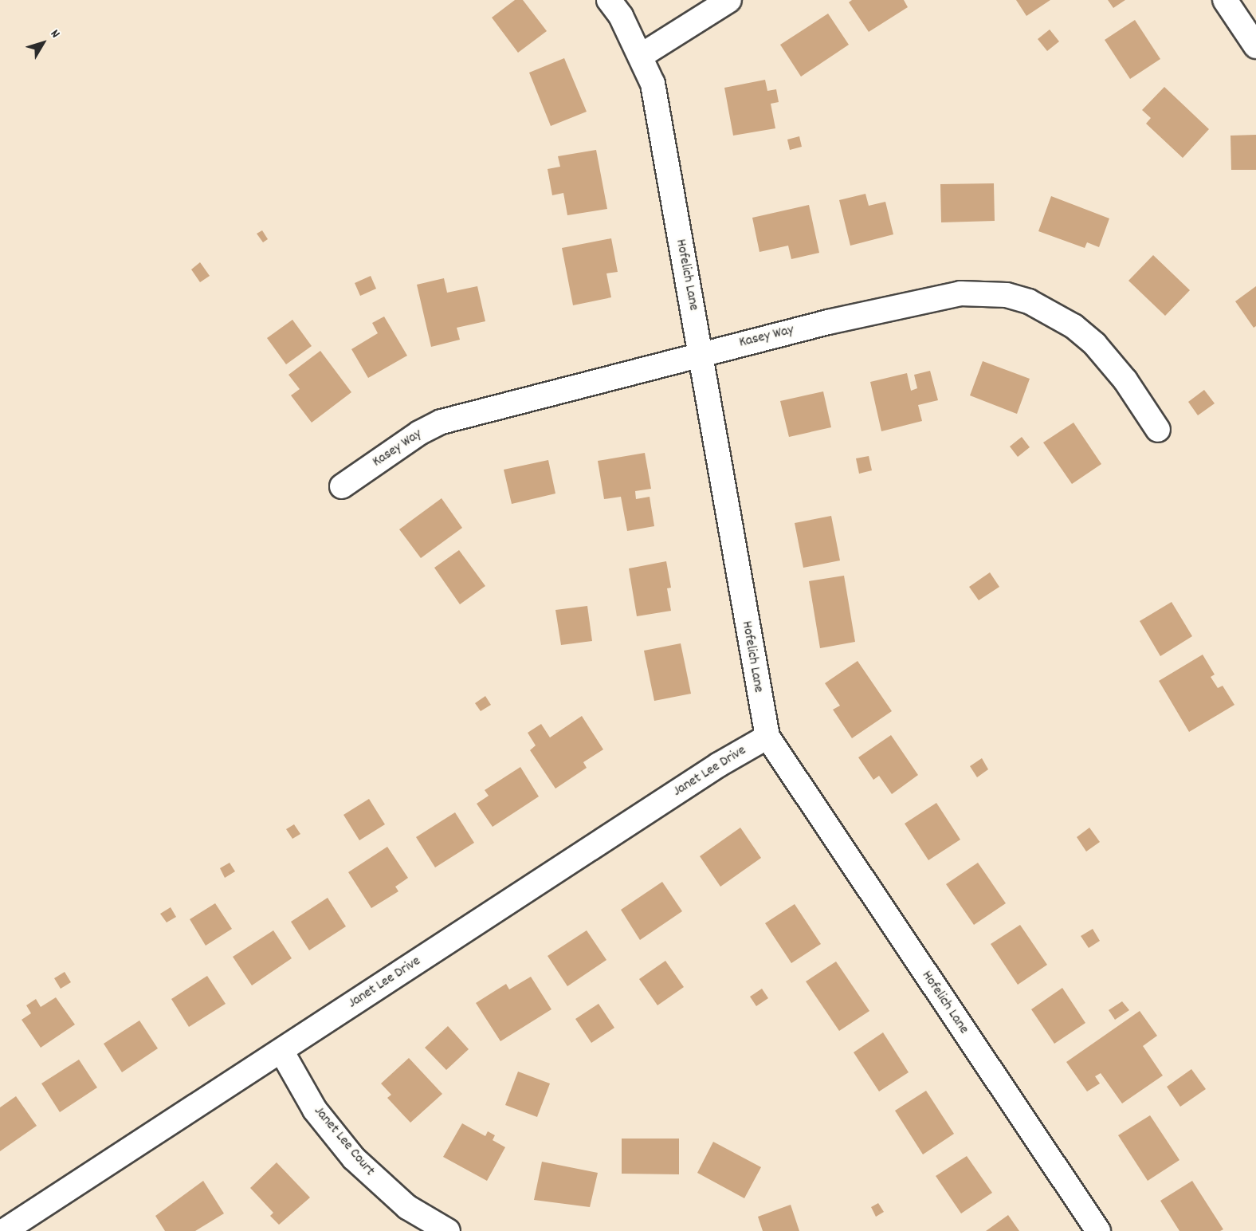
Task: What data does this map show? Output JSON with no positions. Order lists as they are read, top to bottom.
{
  "streets": {
    "street": [
      "Hofelich Lane",
      "Kasey Way",
      "Janet Lee Drive",
      "Janet Lee Court"
    ]
  },
  "crossings": [
    ["Hofelich Lane", "Kasey Way"],
    ["Hofelich Lane", "Janet Lee Drive"],
    ["Janet Lee Drive", "Janet Lee Court"]
  ],
  "north": "top right"
}
